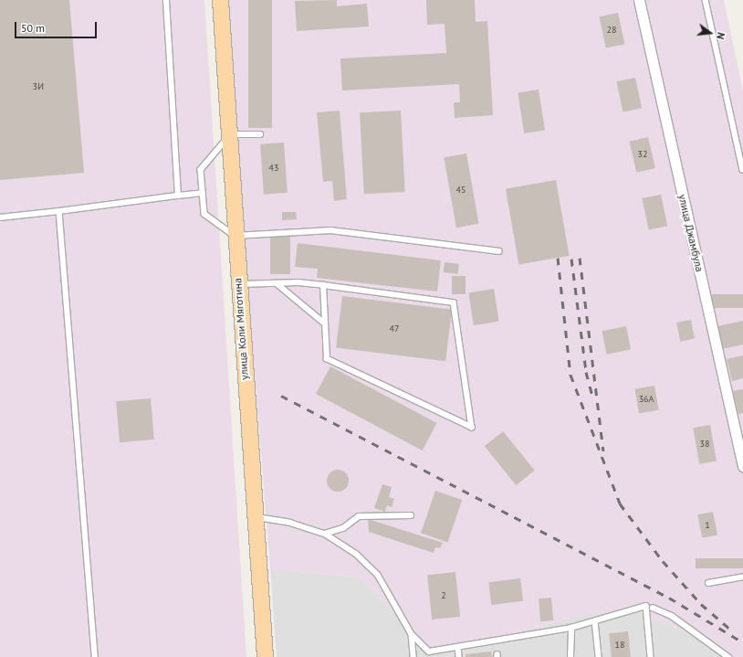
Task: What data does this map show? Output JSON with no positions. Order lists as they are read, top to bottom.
{
  "streets": {
    "main road": ["улица Коли Мяготина"],
    "street": ["улица Джамбула"]
  },
  "house_numbers": [
    "28",
    "3И",
    "32",
    "43",
    "45",
    "47",
    "36А",
    "38",
    "1",
    "2",
    "18"
  ],
  "scale_bar": "50 m",
  "north": "right"
}
